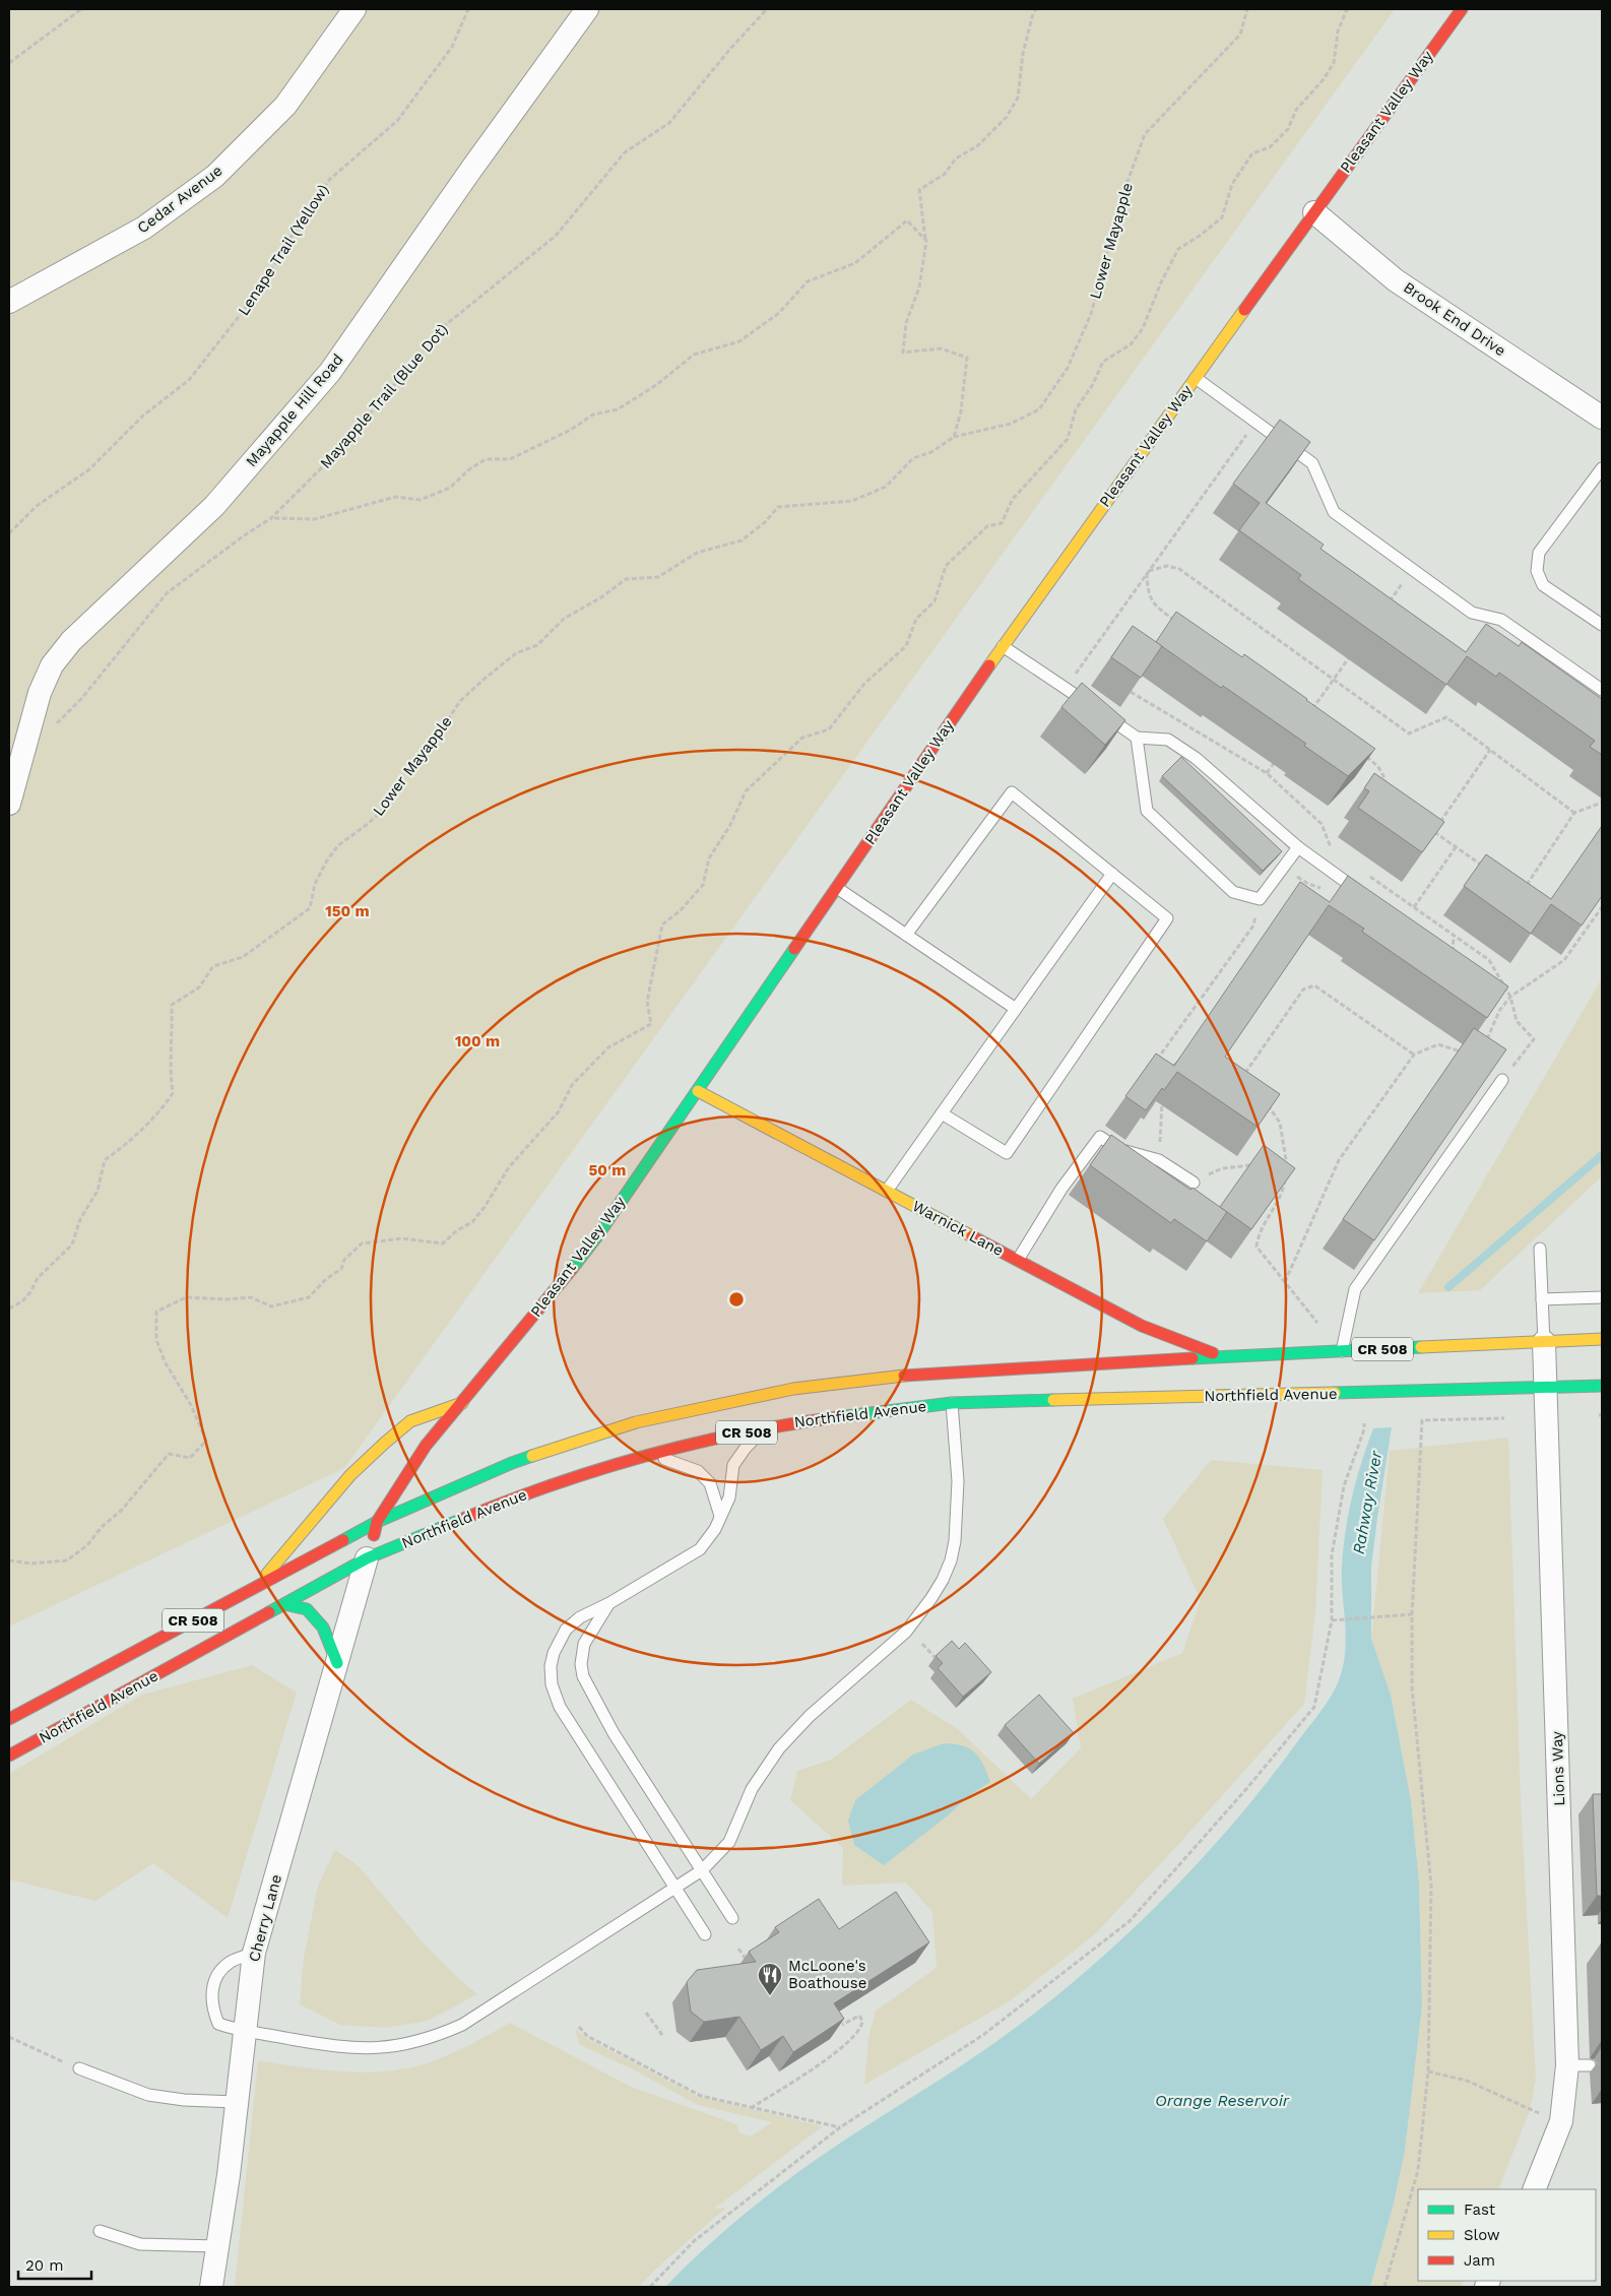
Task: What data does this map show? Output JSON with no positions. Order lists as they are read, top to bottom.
{
  "streets": {
    "main road": [
      "Pleasant Valley Way",
      "Warnick Lane",
      "CR 508",
      "Northfield Avenue"
    ],
    "street": [
      "Cedar Avenue",
      "Brook End Drive",
      "Mayapple Hill Road",
      "Lions Way",
      "Cherry Lane"
    ],
    "path": ["Lower Mayapple", "Lenape Trail (Yellow)", "Mayapple Trail (Blue Dot)"]
  },
  "crossings": [
    ["Pleasant Valley Way", "Brook End Drive"],
    ["Pleasant Valley Way", "Warnick Lane"],
    ["Pleasant Valley Way", "Northfield Avenue"],
    ["Pleasant Valley Way", "Cherry Lane"],
    ["Mayapple Trail (Blue Dot)", "Mayapple Hill Road"],
    ["Warnick Lane", "Northfield Avenue"],
    ["Northfield Avenue", "Lions Way"],
    ["Northfield Avenue", "Cherry Lane"]
  ],
  "water": ["Rahway River", "Orange Reservoir"],
  "places": {
    "restaurant": ["McLoone's Boathouse"]
  },
  "legend": ["Fast", "Slow", "Jam"],
  "scale_bar": "20 m",
  "rings": ["150 m", "100 m", "50 m"]
}
